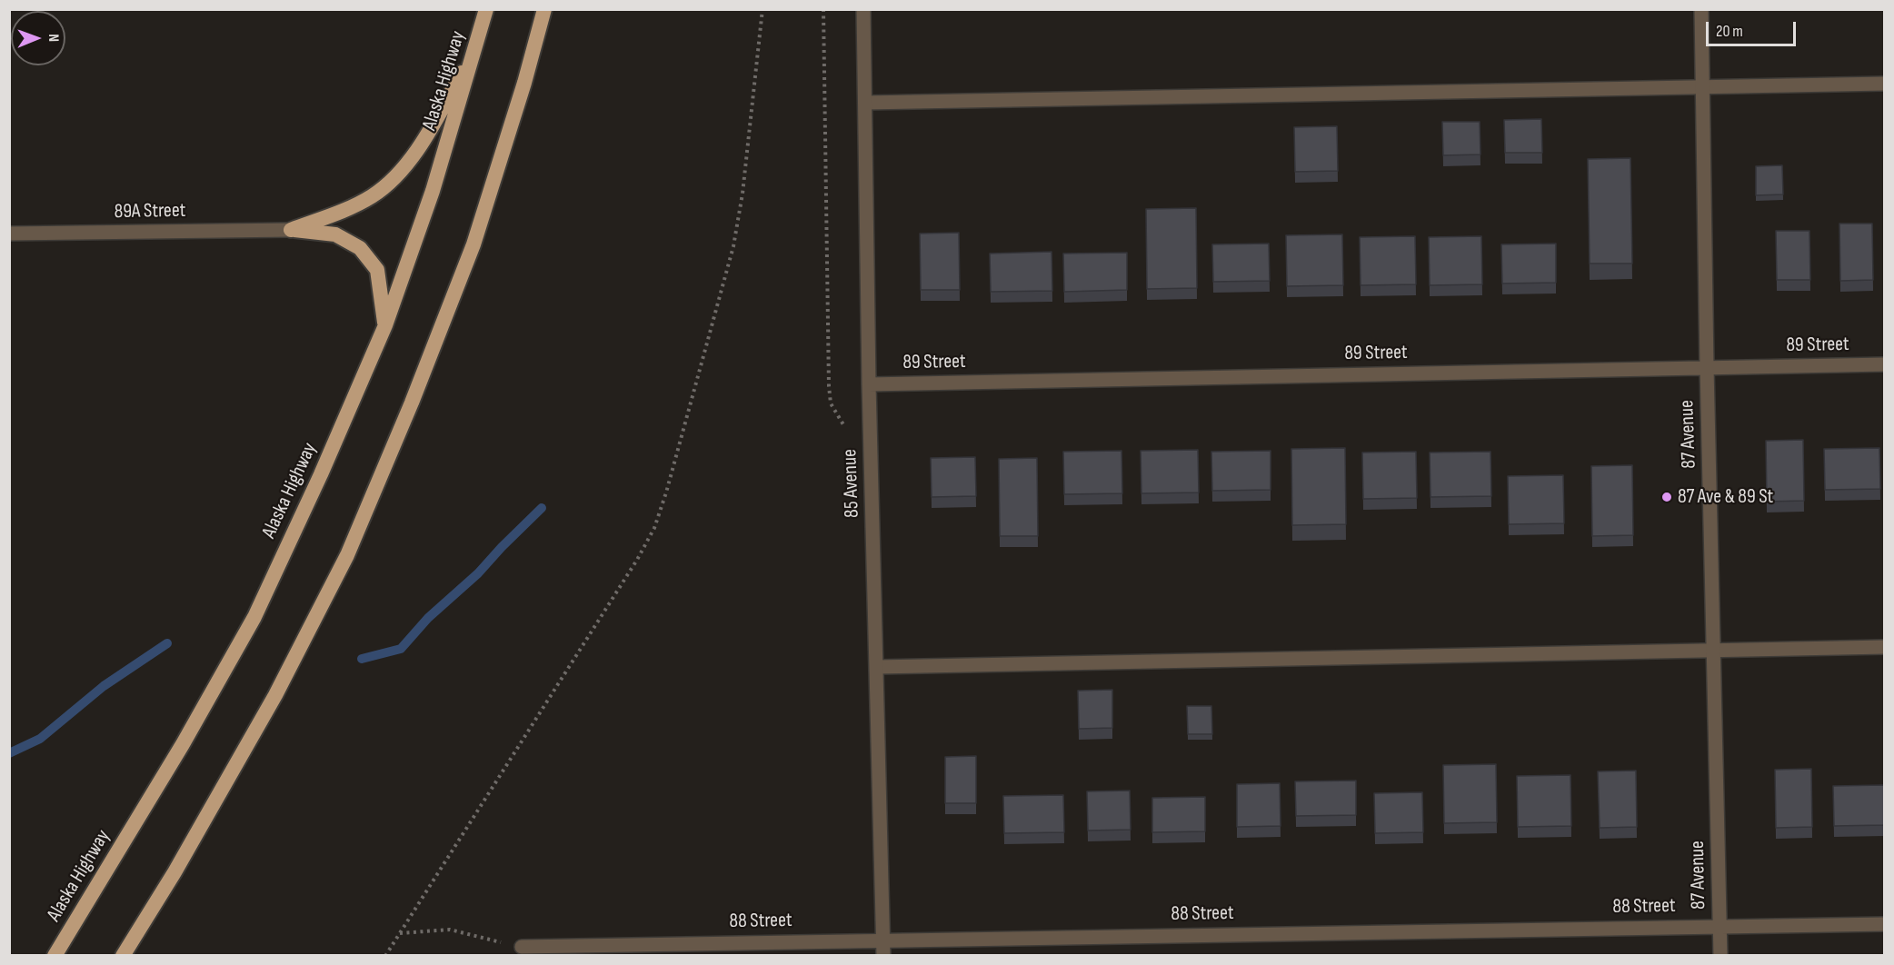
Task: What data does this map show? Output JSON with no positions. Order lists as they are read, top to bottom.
{
  "streets": {
    "highway": ["Alaska Highway"],
    "street": [
      "89A Street",
      "89 Street",
      "87 Avenue",
      "85 Avenue",
      "88 Street"
    ]
  },
  "crossings": [
    ["89 Street", "87 Avenue"],
    ["89 Street", "85 Avenue"],
    ["87 Avenue", "88 Street"],
    ["85 Avenue", "88 Street"]
  ],
  "places": ["87 Ave & 89 St"],
  "scale_bar": "20 m",
  "north": "right"
}
